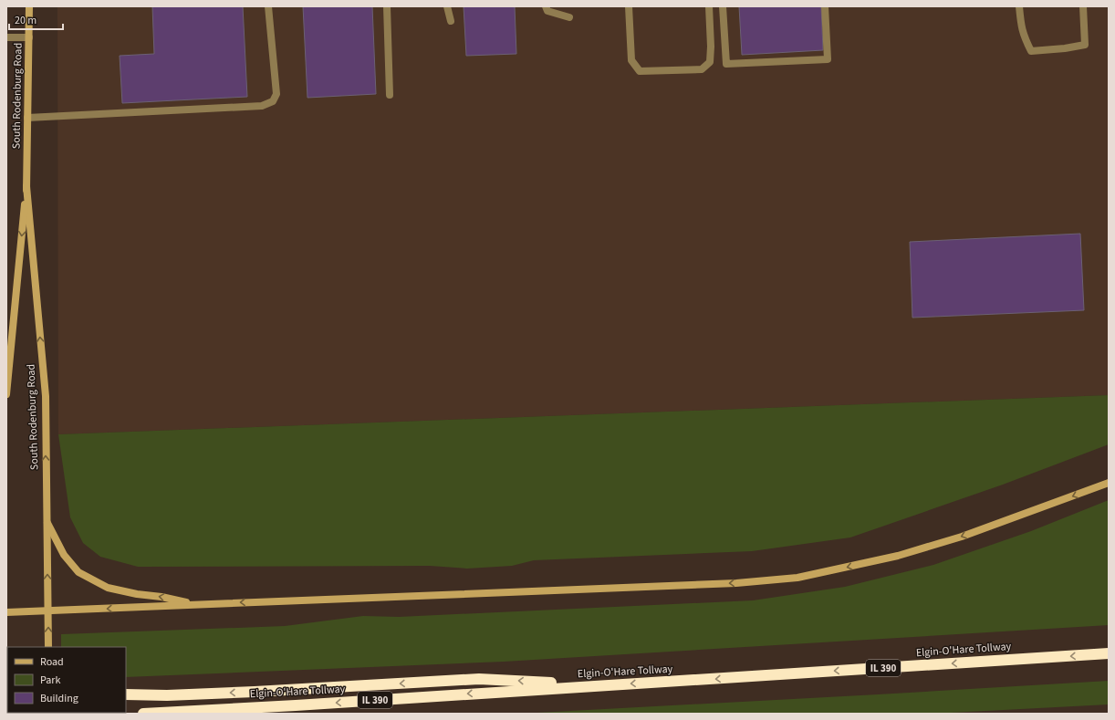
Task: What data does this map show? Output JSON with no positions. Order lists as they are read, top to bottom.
{
  "streets": {
    "highway": ["Elgin-O'Hare Tollway", "IL 390"],
    "street": ["South Rodenburg Road"]
  },
  "legend": ["Road", "Park", "Building"],
  "scale_bar": "20 m"
}
